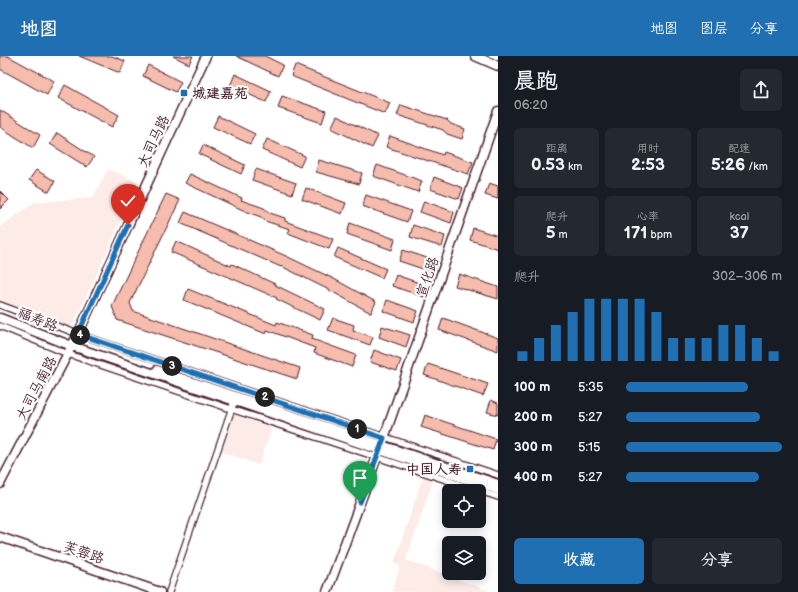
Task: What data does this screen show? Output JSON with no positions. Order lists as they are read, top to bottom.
{
  "streets": {
    "street": [
      "大司马路",
      "宣化路",
      "福寿路",
      "大司马南路",
      "芙蓉路"
    ]
  },
  "crossings": [
    ["大司马路", "福寿路"],
    ["大司马路", "大司马南路"],
    ["宣化路", "福寿路"],
    ["福寿路", "大司马南路"]
  ],
  "places": {
    "transit": ["城建嘉苑", "中国人寿"]
  },
  "page": {
    "header": "地图",
    "nav": ["地图", "图层", "分享"],
    "heading": ["晨跑", "06:20"],
    "stats": [
      ["距离", "0.53 km"],
      ["用时", "2:53"],
      ["配速", "5:26 /km"],
      ["爬升", "5 m"],
      ["心率", "171 bpm"],
      ["kcal", "37"]
    ],
    "chart": ["爬升", "302–306 m"],
    "pins": [
      "4",
      "3",
      "2",
      "1"
    ],
    "list": [
      {
        "name": "100 m",
        "note": "5:35"
      },
      {
        "name": "200 m",
        "note": "5:27"
      },
      {
        "name": "300 m",
        "note": "5:15"
      },
      {
        "name": "400 m",
        "note": "5:27"
      }
    ],
    "buttons": ["收藏", "分享"]
  }
}
